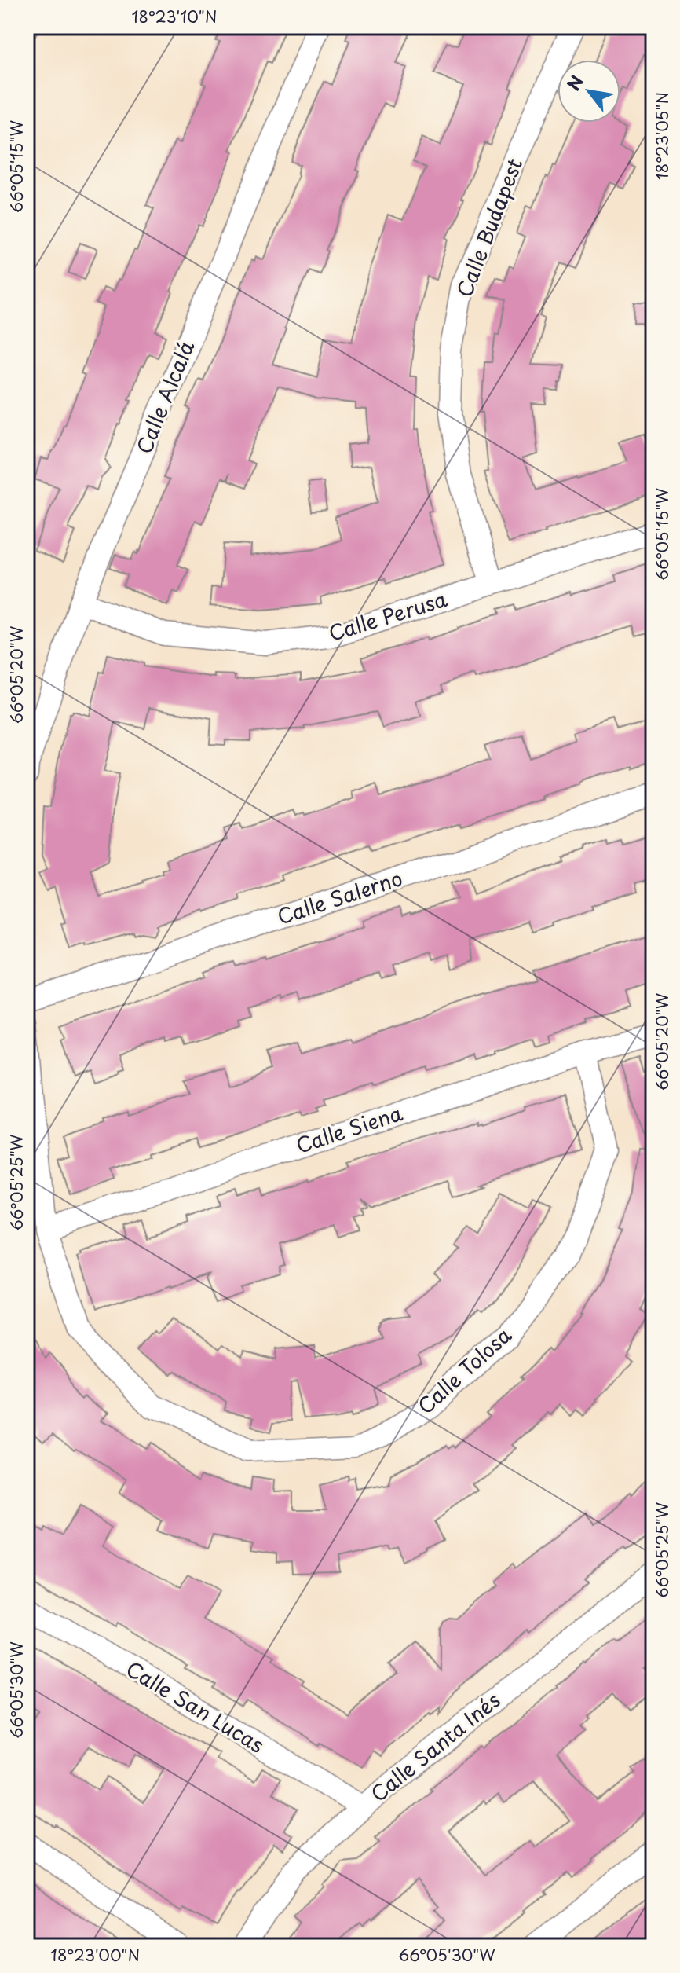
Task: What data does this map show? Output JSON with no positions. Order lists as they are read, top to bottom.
{
  "streets": {
    "street": [
      "Calle Budapest",
      "Calle Alcalá",
      "Calle Perusa",
      "Calle Salerno",
      "Calle Siena",
      "Calle Tolosa",
      "Calle San Lucas",
      "Calle Santa Inés"
    ]
  },
  "crossings": [
    ["Calle Budapest", "Calle Perusa"],
    ["Calle Alcalá", "Calle Perusa"],
    ["Calle Siena", "Calle Tolosa"],
    ["Calle San Lucas", "Calle Santa Inés"]
  ],
  "north": "top left",
  "coordinates": [
    "18°23'10\"N",
    "18°23'05\"N",
    "66°05'15\"W",
    "66°05'20\"W",
    "66°05'25\"W",
    "66°05'30\"W",
    "18°23'00\"N"
  ]
}
